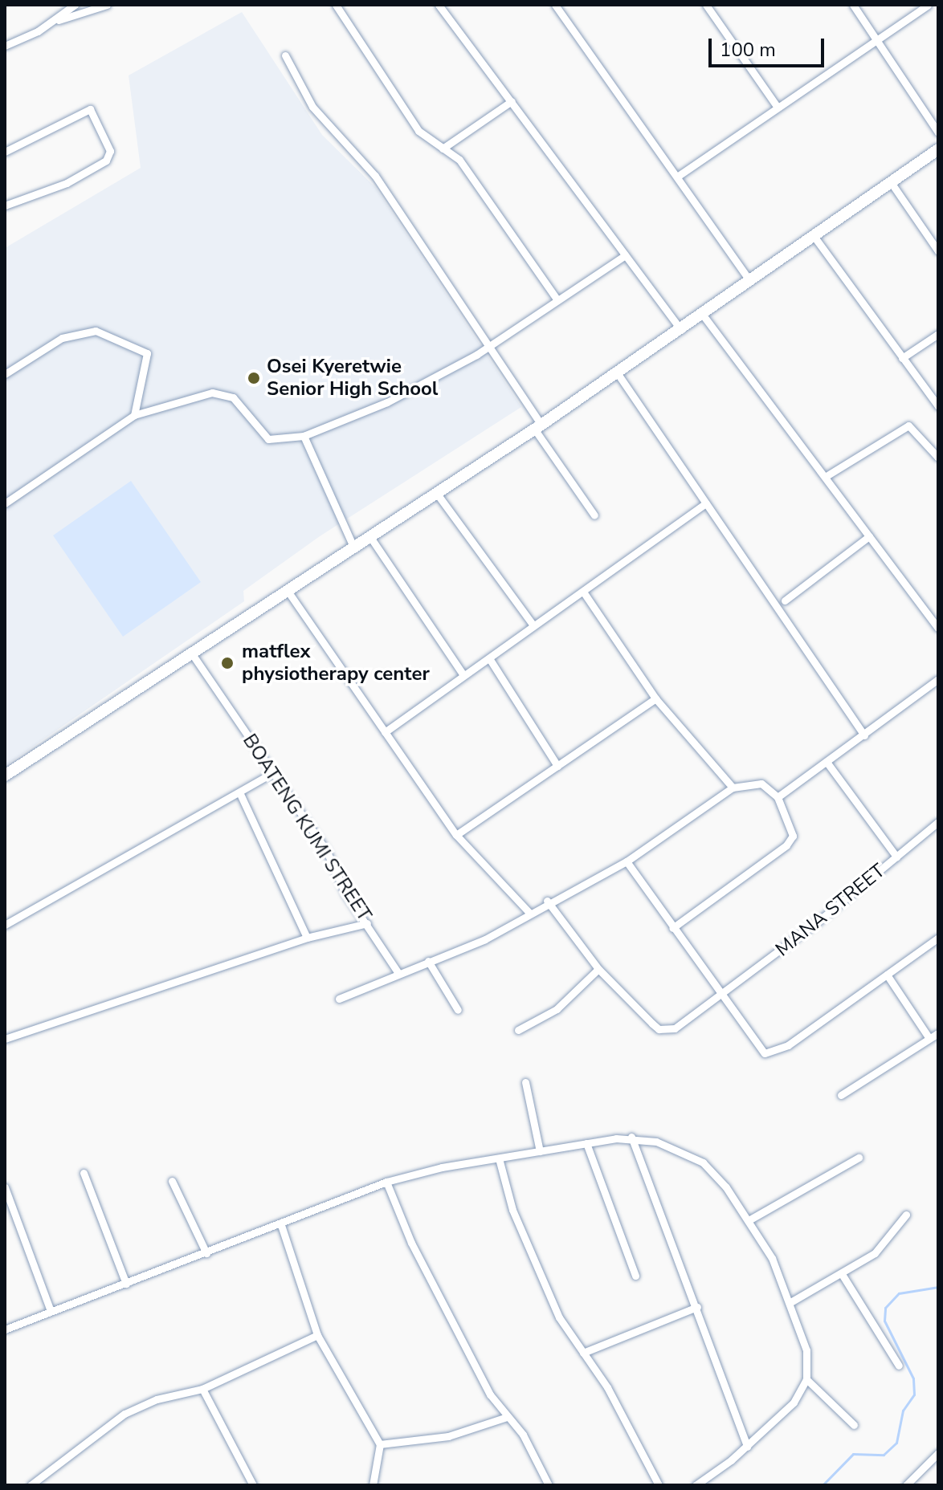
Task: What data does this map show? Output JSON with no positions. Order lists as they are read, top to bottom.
{
  "streets": {
    "street": ["BOATENG KUMI STREET", "MANA STREET"]
  },
  "places": ["Osei Kyeretwie Senior High School", "matflex physiotherapy center"],
  "scale_bar": "100 m"
}
